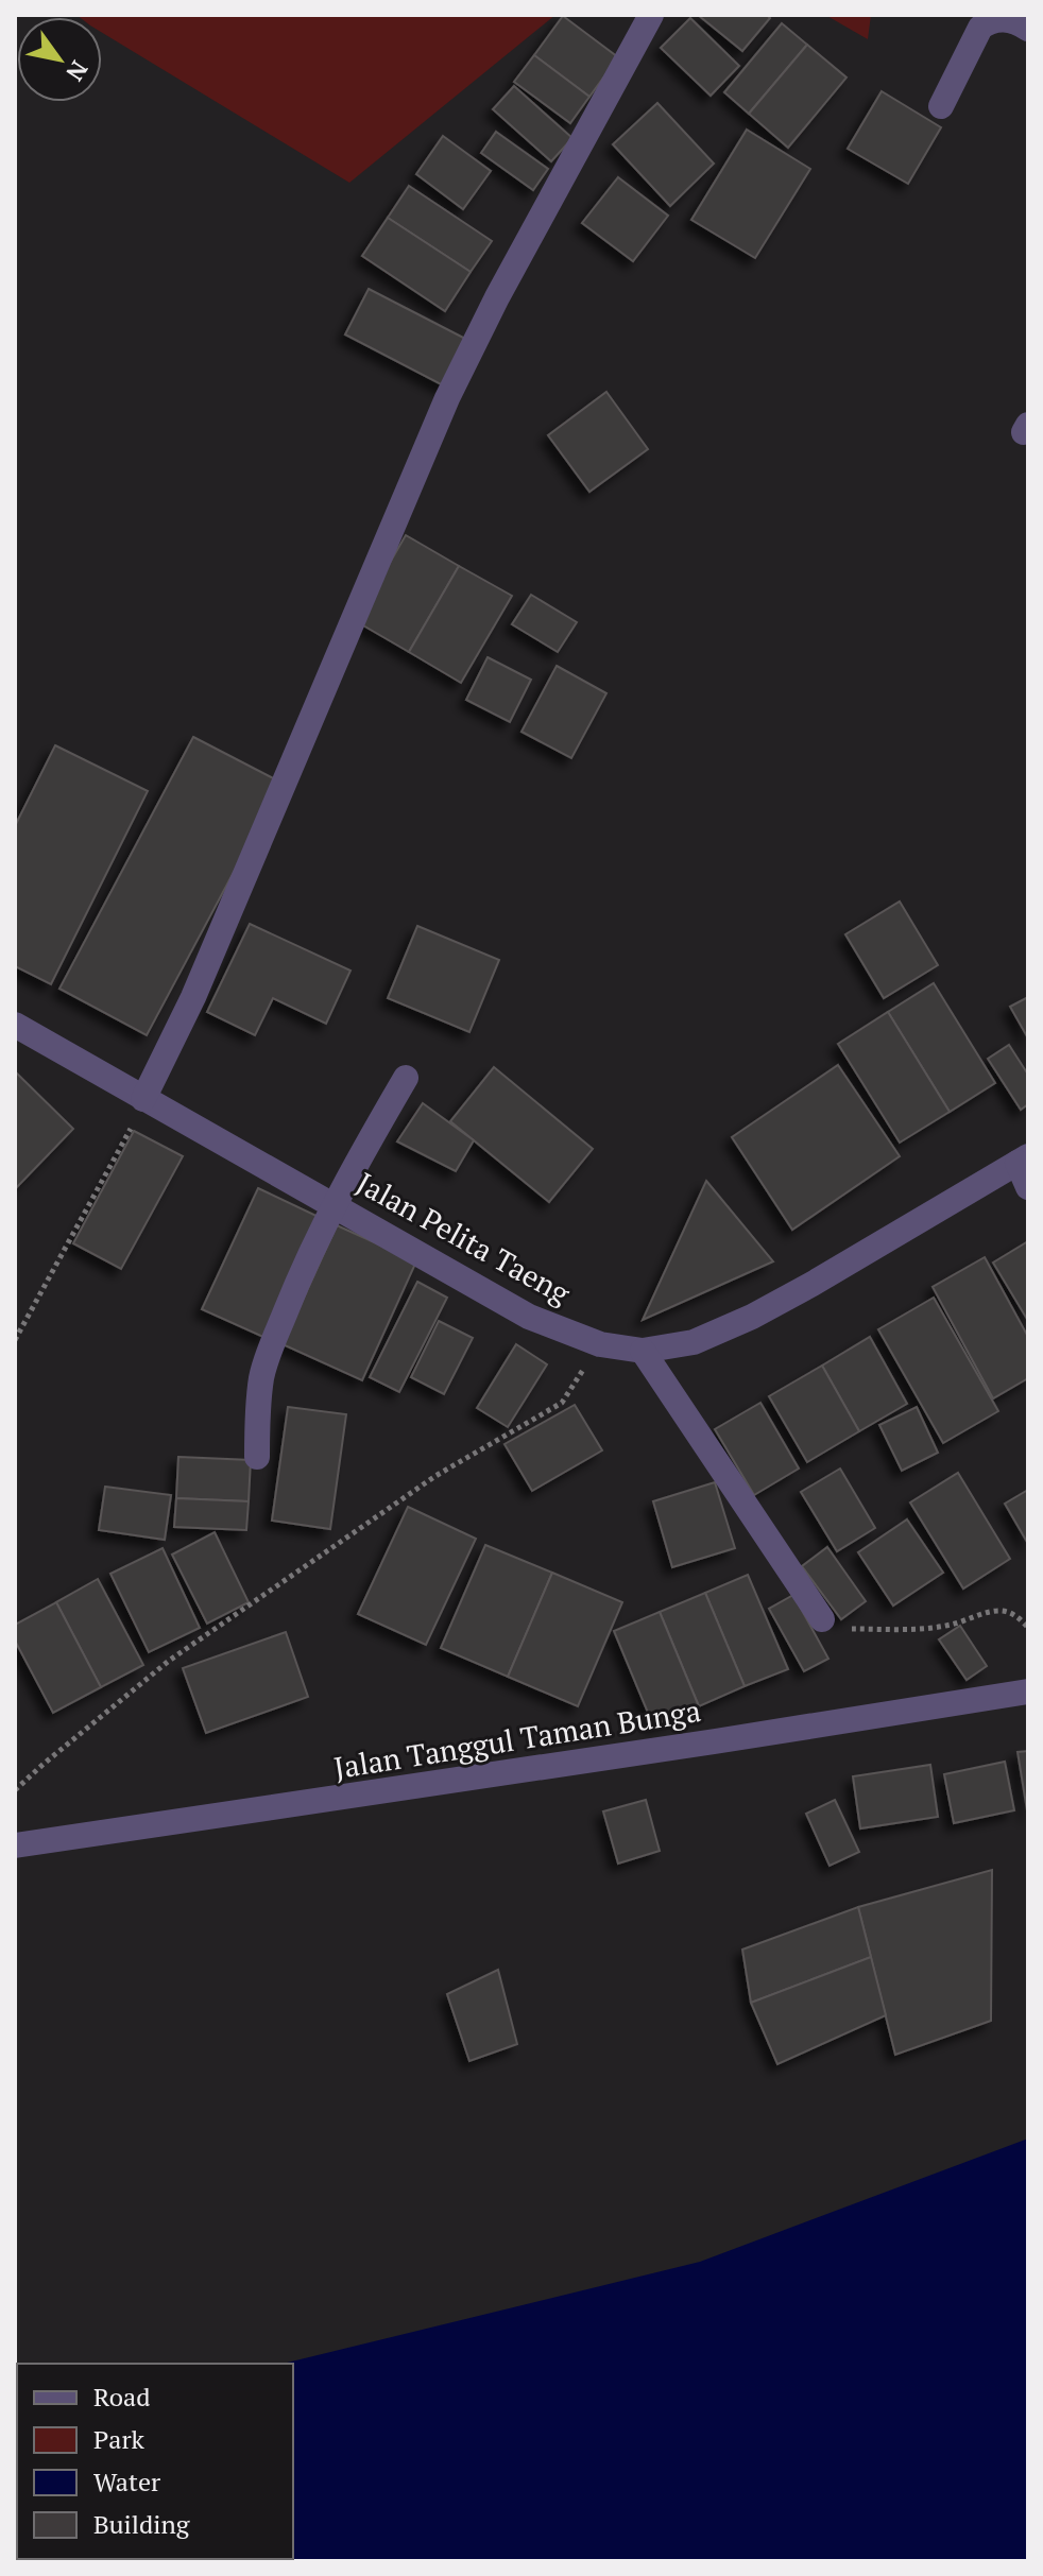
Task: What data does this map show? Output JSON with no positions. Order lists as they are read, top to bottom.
{
  "streets": {
    "street": ["Jalan Pelita Taeng", "Jalan Tanggul Taman Bunga"]
  },
  "legend": [
    "Road",
    "Park",
    "Water",
    "Building"
  ],
  "north": "bottom right"
}
